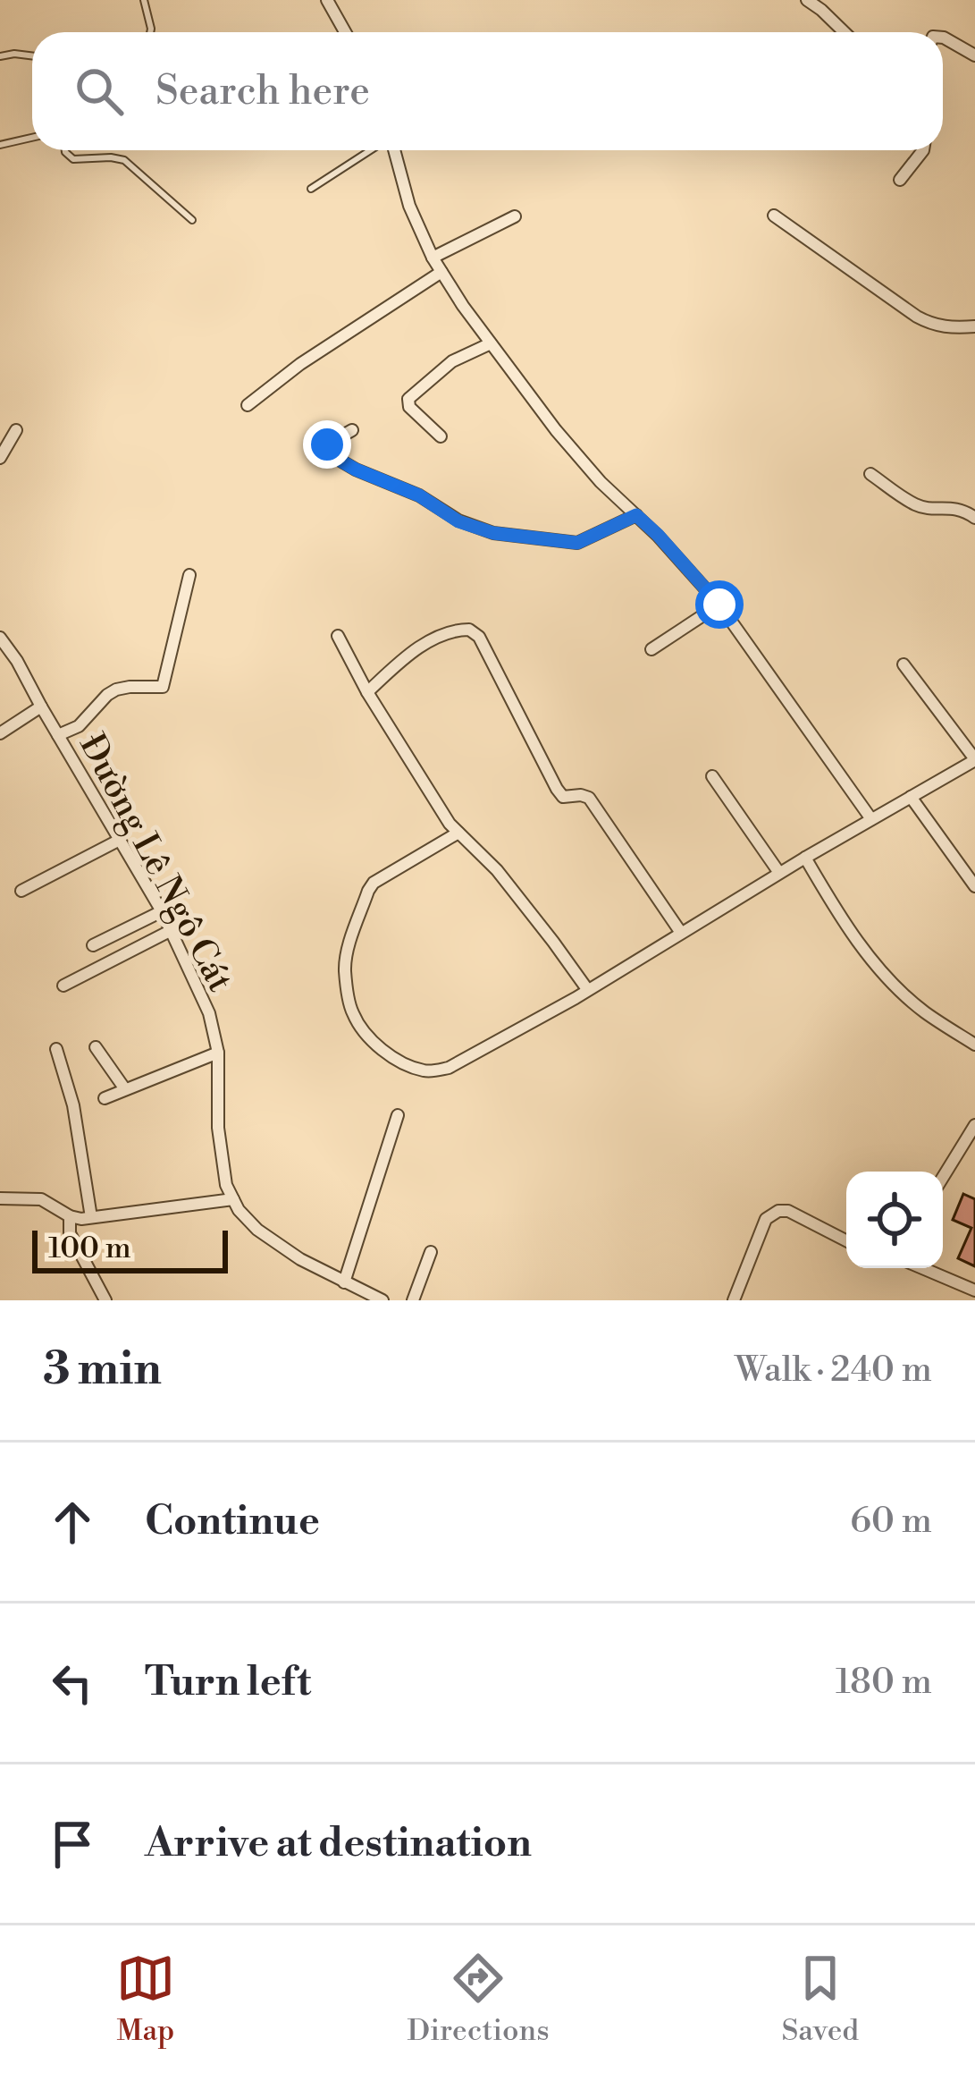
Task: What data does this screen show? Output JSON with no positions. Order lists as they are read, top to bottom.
{
  "streets": {
    "street": ["Đường Lê Ngô Cát"]
  },
  "scale_bar": "100 m",
  "page": {
    "search": "Search here",
    "scale": "100 m",
    "heading": ["3 min", "Walk · 240 m"],
    "list": [
      ["Continue", "60 m"],
      ["Turn left", "180 m"],
      "Arrive at destination"
    ],
    "nav": ["Map", "Directions", "Saved"]
  }
}
